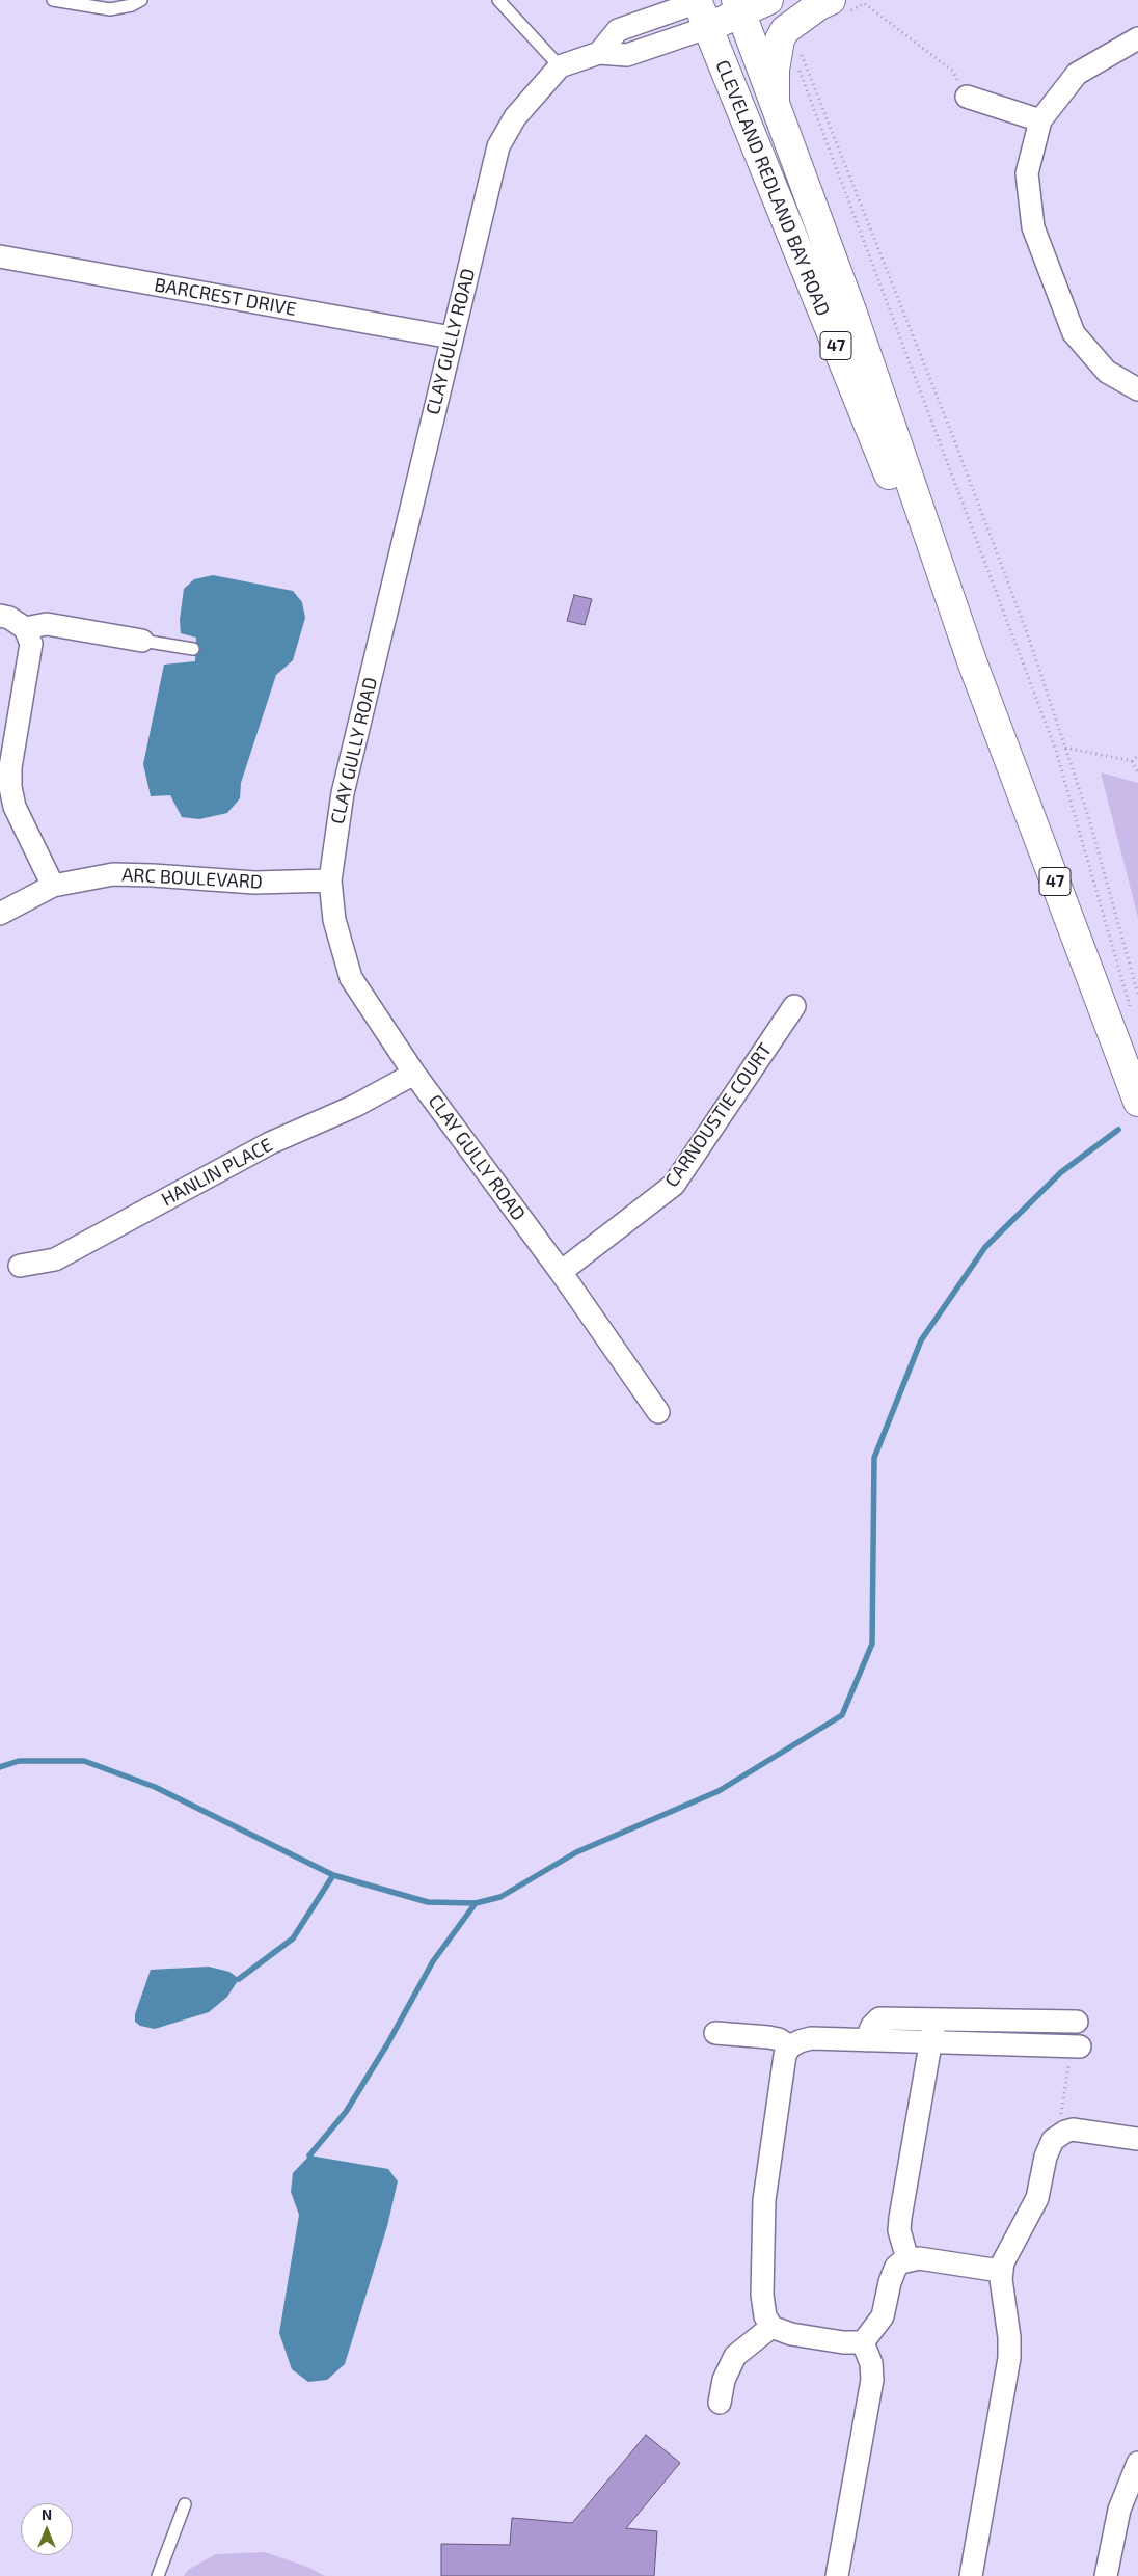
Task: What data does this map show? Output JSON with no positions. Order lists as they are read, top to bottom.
{
  "streets": {
    "main road": ["CLEVELAND REDLAND BAY ROAD", "47"],
    "street": [
      "BARCREST DRIVE",
      "CLAY GULLY ROAD",
      "ARC BOULEVARD",
      "CARNOUSTIE COURT",
      "HANLIN PLACE"
    ]
  },
  "crossings": [
    ["BARCREST DRIVE", "CLAY GULLY ROAD"],
    ["CLAY GULLY ROAD", "ARC BOULEVARD"],
    ["CLAY GULLY ROAD", "CARNOUSTIE COURT"],
    ["CLAY GULLY ROAD", "HANLIN PLACE"]
  ],
  "north": "top"
}
